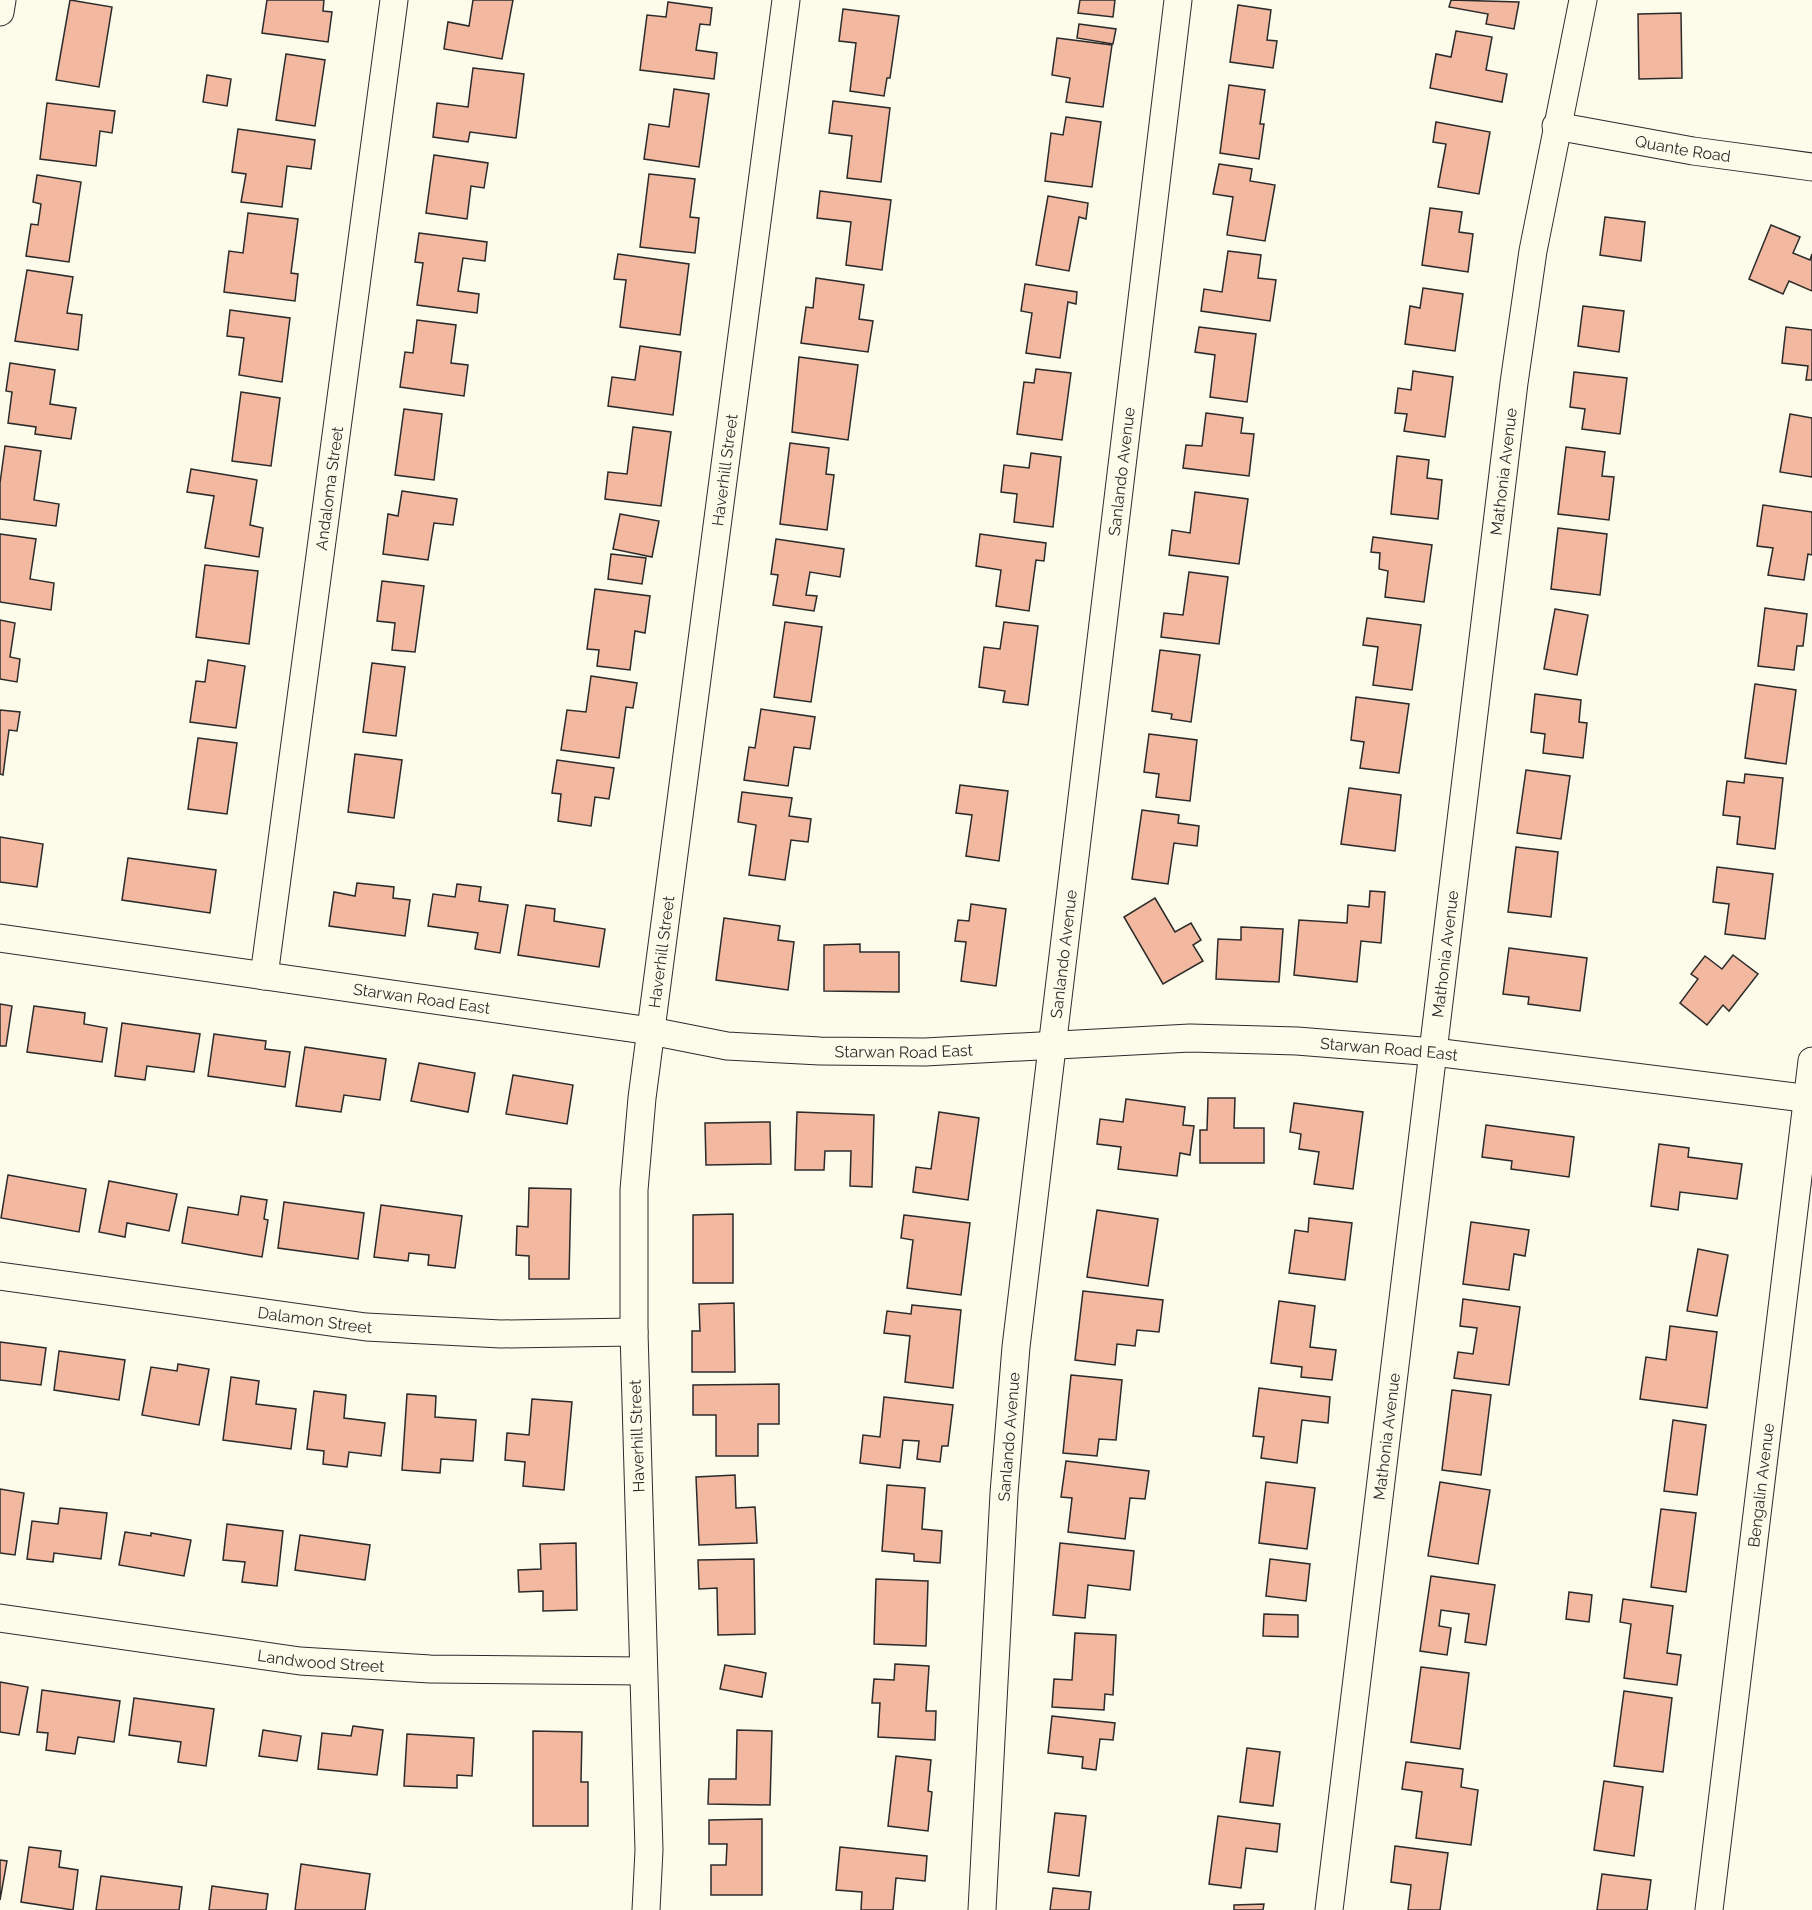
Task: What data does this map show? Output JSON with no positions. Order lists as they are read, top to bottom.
{
  "streets": {
    "street": [
      "Quante Road",
      "Haverhill Street",
      "Sanlando Avenue",
      "Mathonia Avenue",
      "Andaloma Street",
      "Starwan Road East",
      "Dalamon Street",
      "Bengalin Avenue",
      "Landwood Street"
    ]
  },
  "crossings": [
    ["Quante Road", "Mathonia Avenue"],
    ["Haverhill Street", "Starwan Road East"],
    ["Haverhill Street", "Dalamon Street"],
    ["Haverhill Street", "Landwood Street"],
    ["Sanlando Avenue", "Starwan Road East"],
    ["Mathonia Avenue", "Starwan Road East"],
    ["Andaloma Street", "Starwan Road East"],
    ["Starwan Road East", "Bengalin Avenue"]
  ]
}
